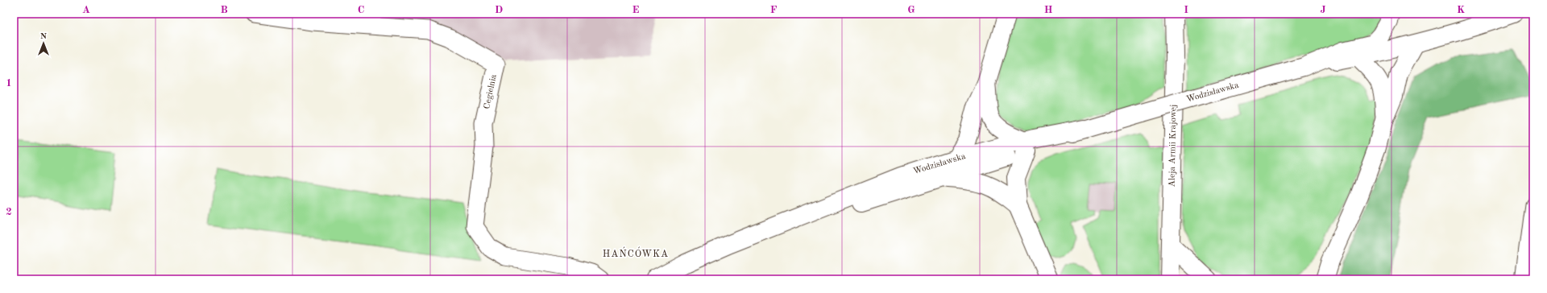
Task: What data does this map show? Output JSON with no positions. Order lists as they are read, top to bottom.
{
  "streets": {
    "main road": ["Wodzisławska", "Aleja Armii Krajowej"],
    "street": ["Cegielnia"]
  },
  "districts": ["HAŃCÓWKA"],
  "north": "top",
  "grid": {
    "columns": [
      "A",
      "B",
      "C",
      "D",
      "E",
      "F",
      "G",
      "H",
      "I",
      "J",
      "K"
    ],
    "rows": ["1", "2"]
  }
}
